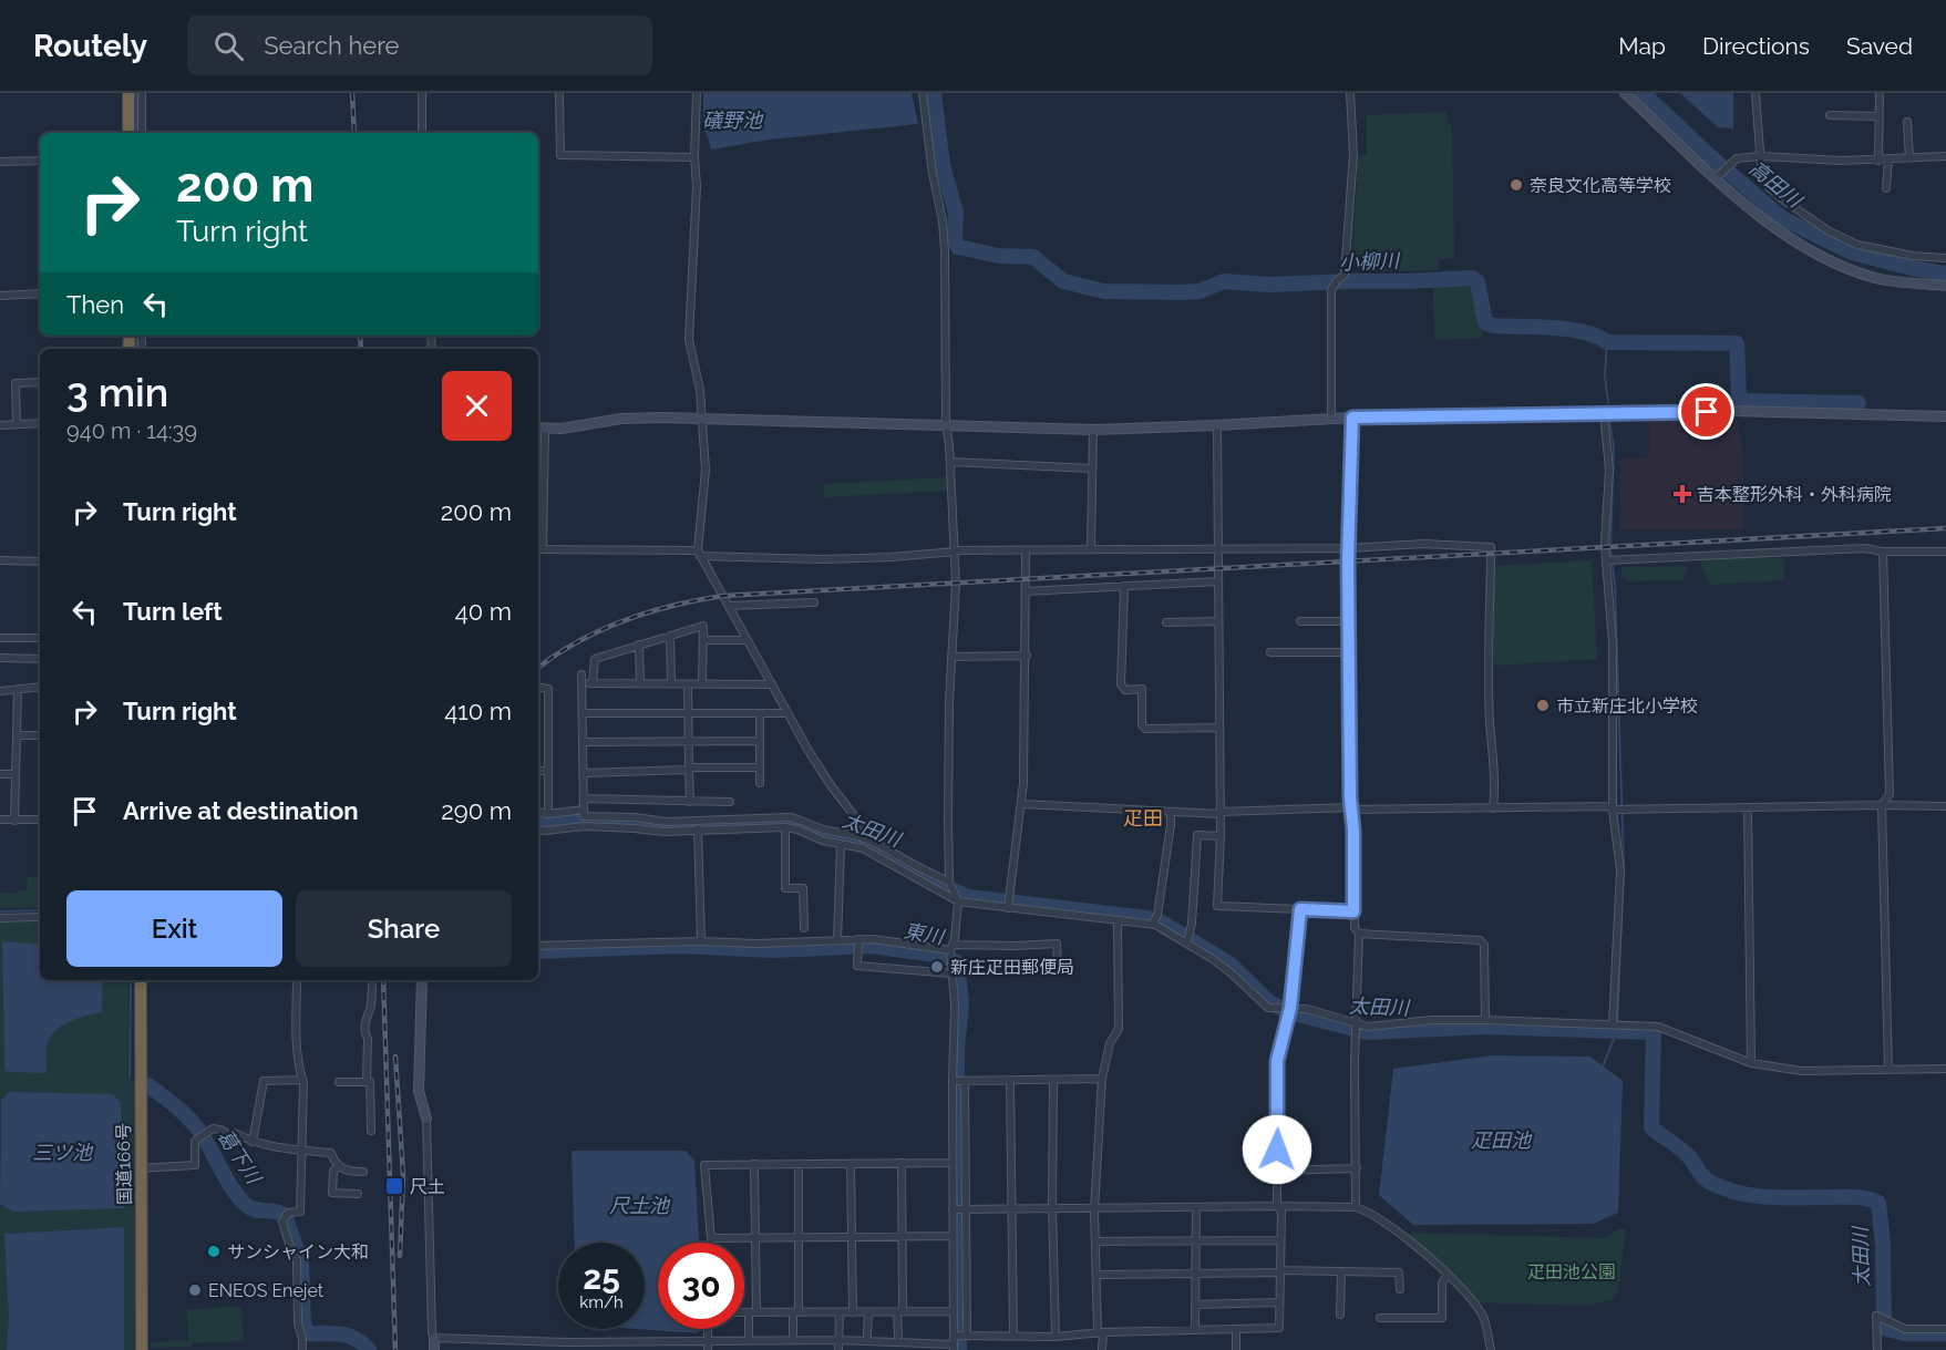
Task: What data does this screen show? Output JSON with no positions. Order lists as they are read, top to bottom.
{
  "streets": {
    "highway": ["国道166号"]
  },
  "districts": ["疋田"],
  "water": [
    "礒野池",
    "高田川",
    "小柳川",
    "太田川",
    "東川",
    "疋田池",
    "三ツ池",
    "葛下川",
    "尺土池"
  ],
  "parks": ["疋田池公園"],
  "places": {
    "other": [
      "奈良文化高等学校",
      "市立新庄北小学校",
      "新庄疋田郵便局",
      "サンシャイン大和",
      "ENEOS Enejet"
    ],
    "health": ["吉本整形外科・外科病院"],
    "transit": ["尺土"]
  },
  "page": {
    "header": "Routely",
    "search": "Search here",
    "nav": ["Map", "Directions", "Saved"],
    "turn": ["200 m", "Turn right"],
    "then": "Then",
    "heading": ["3 min", "940 m · 14:39"],
    "list": [
      {
        "name": "Turn right",
        "value": "200 m"
      },
      {
        "name": "Turn left",
        "value": "40 m"
      },
      {
        "name": "Turn right",
        "value": "410 m"
      },
      {
        "name": "Arrive at destination",
        "value": "290 m"
      }
    ],
    "buttons": ["Exit", "Share"],
    "speed": "25 km/h",
    "limit": "30"
  }
}
